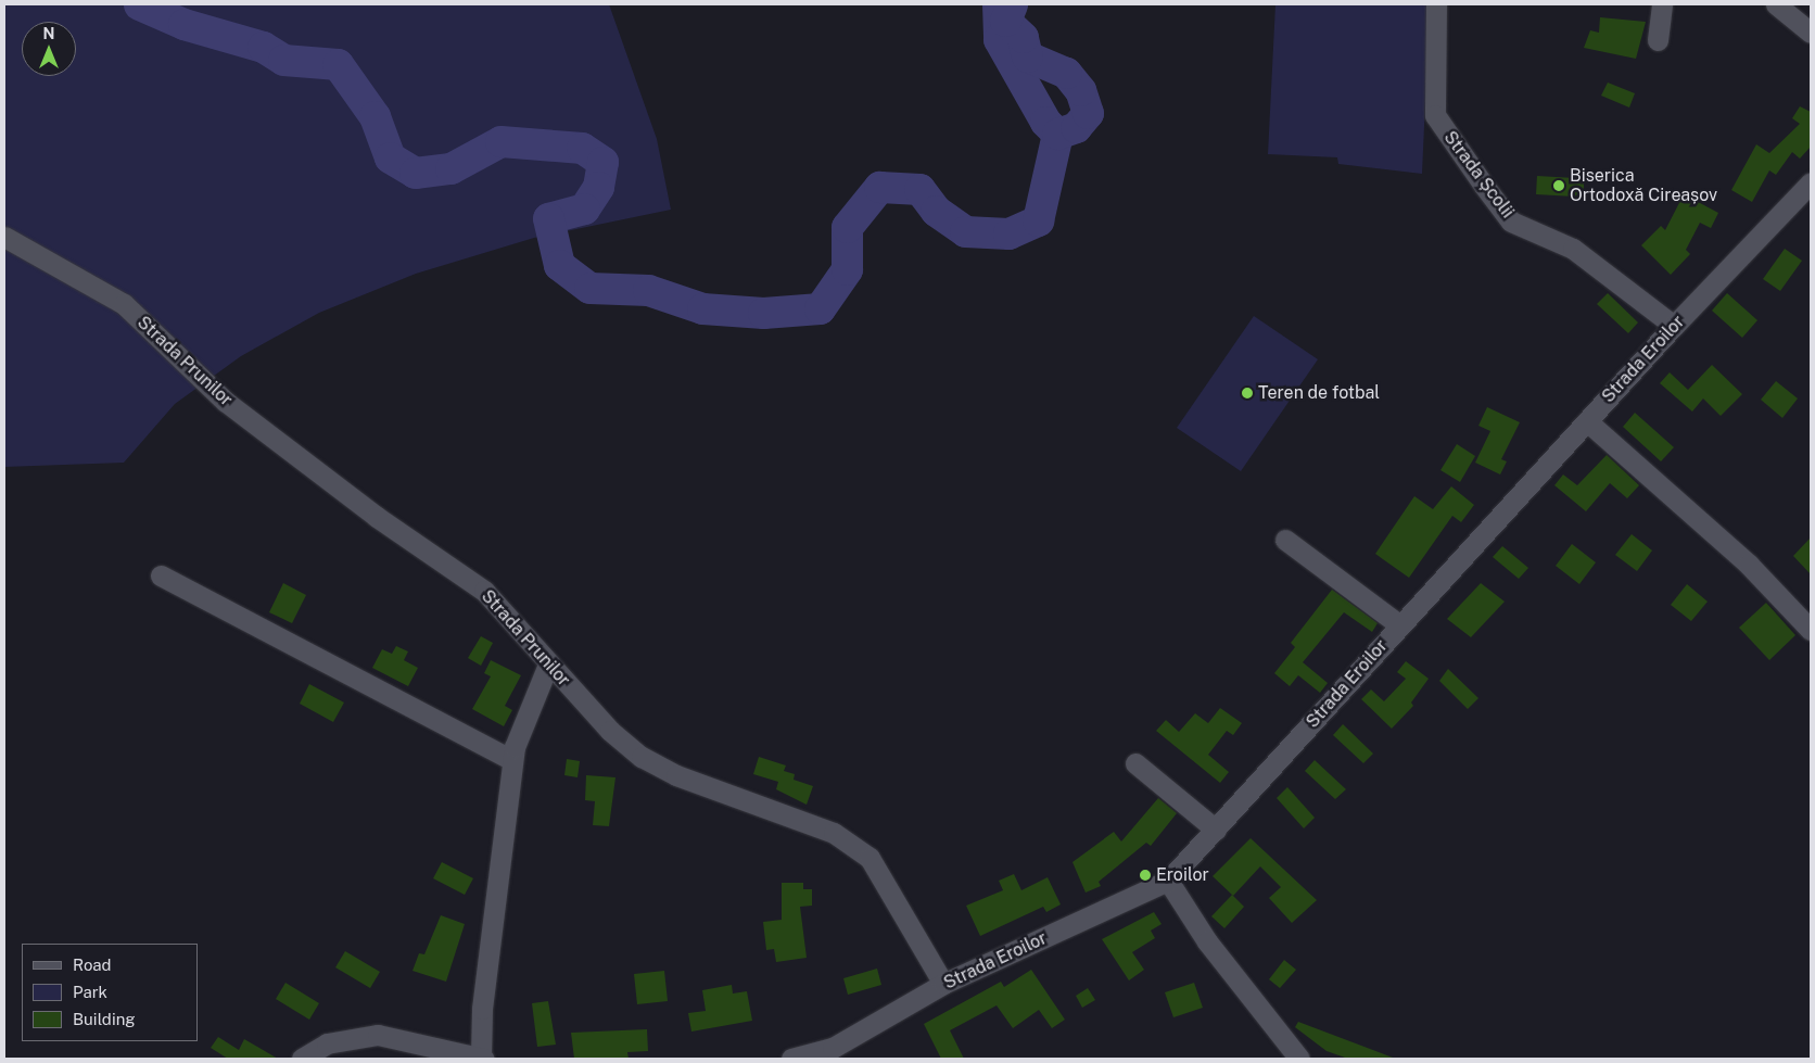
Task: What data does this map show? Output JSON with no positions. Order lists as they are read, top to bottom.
{
  "streets": {
    "street": ["Strada Școlii", "Strada Eroilor", "Strada Prunilor"]
  },
  "crossings": [
    ["Strada Școlii", "Strada Eroilor"],
    ["Strada Eroilor", "Strada Prunilor"]
  ],
  "places": ["Biserica Ortodoxă Cireașov", "Teren de fotbal", "Eroilor"],
  "legend": ["Road", "Park", "Building"],
  "north": "top"
}
